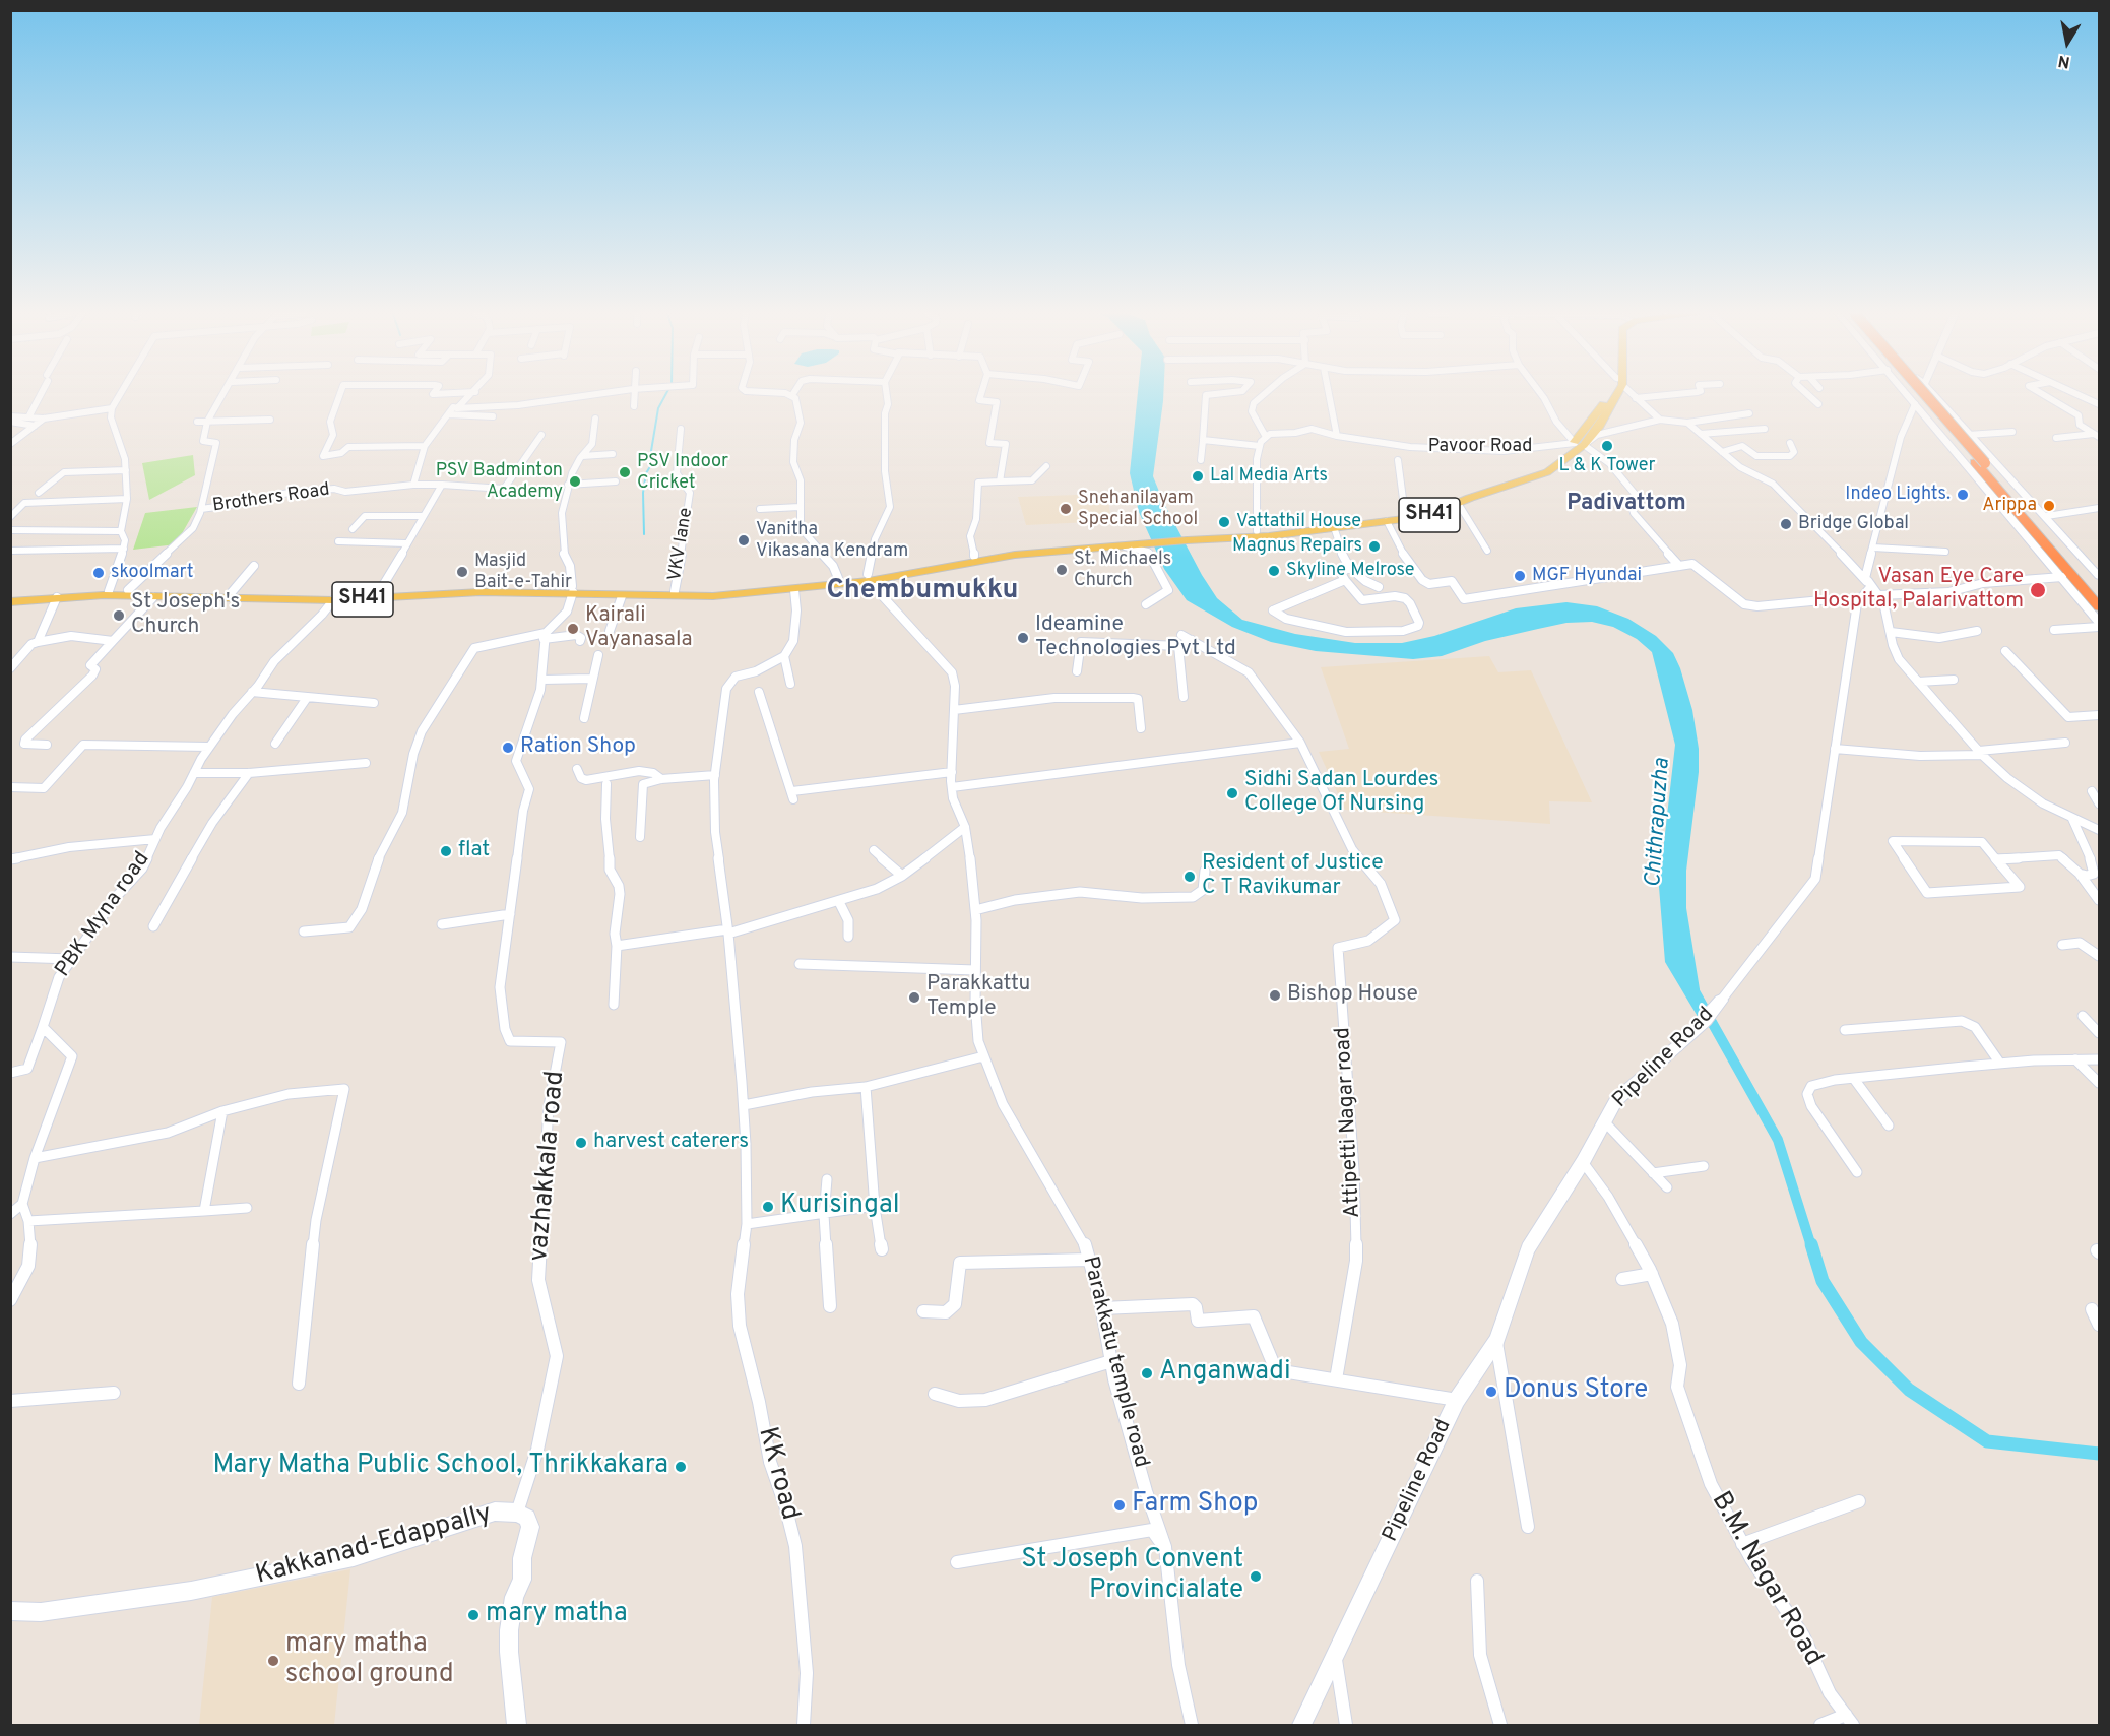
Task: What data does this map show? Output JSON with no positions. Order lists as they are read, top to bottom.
{
  "streets": {
    "main road": ["SH41"],
    "street": [
      "Pavoor Road",
      "Brothers Road",
      "VKV lane",
      "PBK Myna road",
      "Pipeline Road",
      "Attipetti Nagar road",
      "vazhakkala road",
      "Parakkatu temple road",
      "KK road",
      "Kakkanad-Edappally",
      "B.M. Nagar Road"
    ]
  },
  "crossings": [
    ["Pavoor Road", "SH41"],
    ["SH41", "PBK Myna road"],
    ["SH41", "Parakkatu temple road"],
    ["Pipeline Road", "B.M. Nagar Road"],
    ["vazhakkala road", "Kakkanad-Edappally"]
  ],
  "districts": ["Padivattom", "Chembumukku"],
  "water": ["Chithrapuzha"],
  "places": [
    "L & K Tower",
    "PSV Indoor Cricket",
    "Lal Media Arts",
    "PSV Badminton Academy",
    "Indeo Lights.",
    "Arippa",
    "Snehanilayam Special School",
    "Vattathil House",
    "Bridge Global",
    "Vanitha Vikasana Kendram",
    "Magnus Repairs",
    "St. Michaels Church",
    "Skyline Melrose",
    "Masjid Bait-e-Tahir",
    "skoolmart",
    "MGF Hyundai",
    "Vasan Eye Care Hospital, Palarivattom",
    "St Joseph's Church",
    "Kairali Vayanasala",
    "Ideamine Technologies Pvt Ltd",
    "Ration Shop",
    "Sidhi Sadan Lourdes College Of Nursing",
    "flat",
    "Resident of Justice C T Ravikumar",
    "Bishop House",
    "Parakkattu Temple",
    "harvest caterers",
    "Kurisingal",
    "Anganwadi",
    "Donus Store",
    "Mary Matha Public School, Thrikkakara",
    "Farm Shop",
    "St Joseph Convent Provincialate",
    "mary matha",
    "mary matha school ground"
  ],
  "north": "bottom"
}
